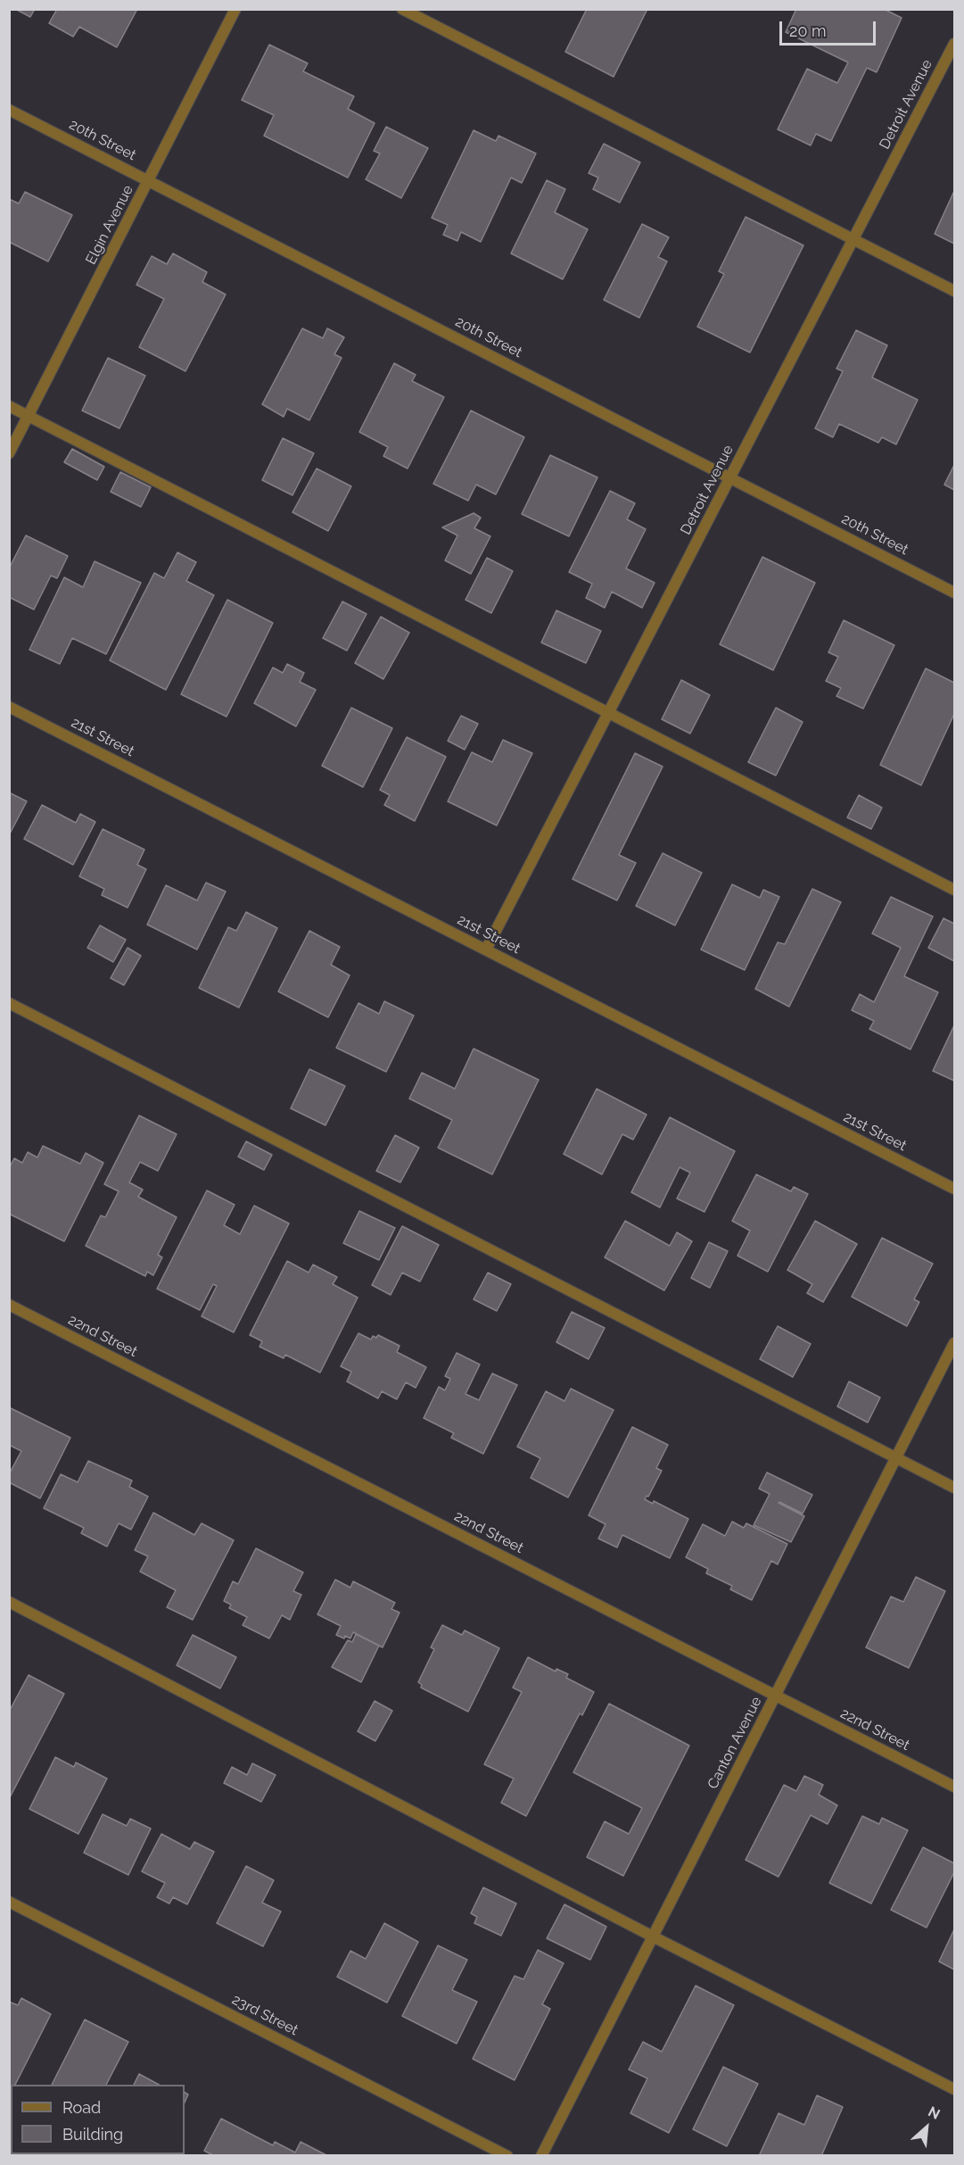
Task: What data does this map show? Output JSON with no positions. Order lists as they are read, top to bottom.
{
  "streets": {
    "street": [
      "Detroit Avenue",
      "20th Street",
      "Elgin Avenue",
      "21st Street",
      "22nd Street",
      "Canton Avenue",
      "23rd Street"
    ]
  },
  "crossings": [
    ["Detroit Avenue", "20th Street"],
    ["Detroit Avenue", "21st Street"],
    ["20th Street", "Elgin Avenue"],
    ["22nd Street", "Canton Avenue"]
  ],
  "legend": ["Road", "Building"],
  "scale_bar": "20 m",
  "north": "top right"
}
